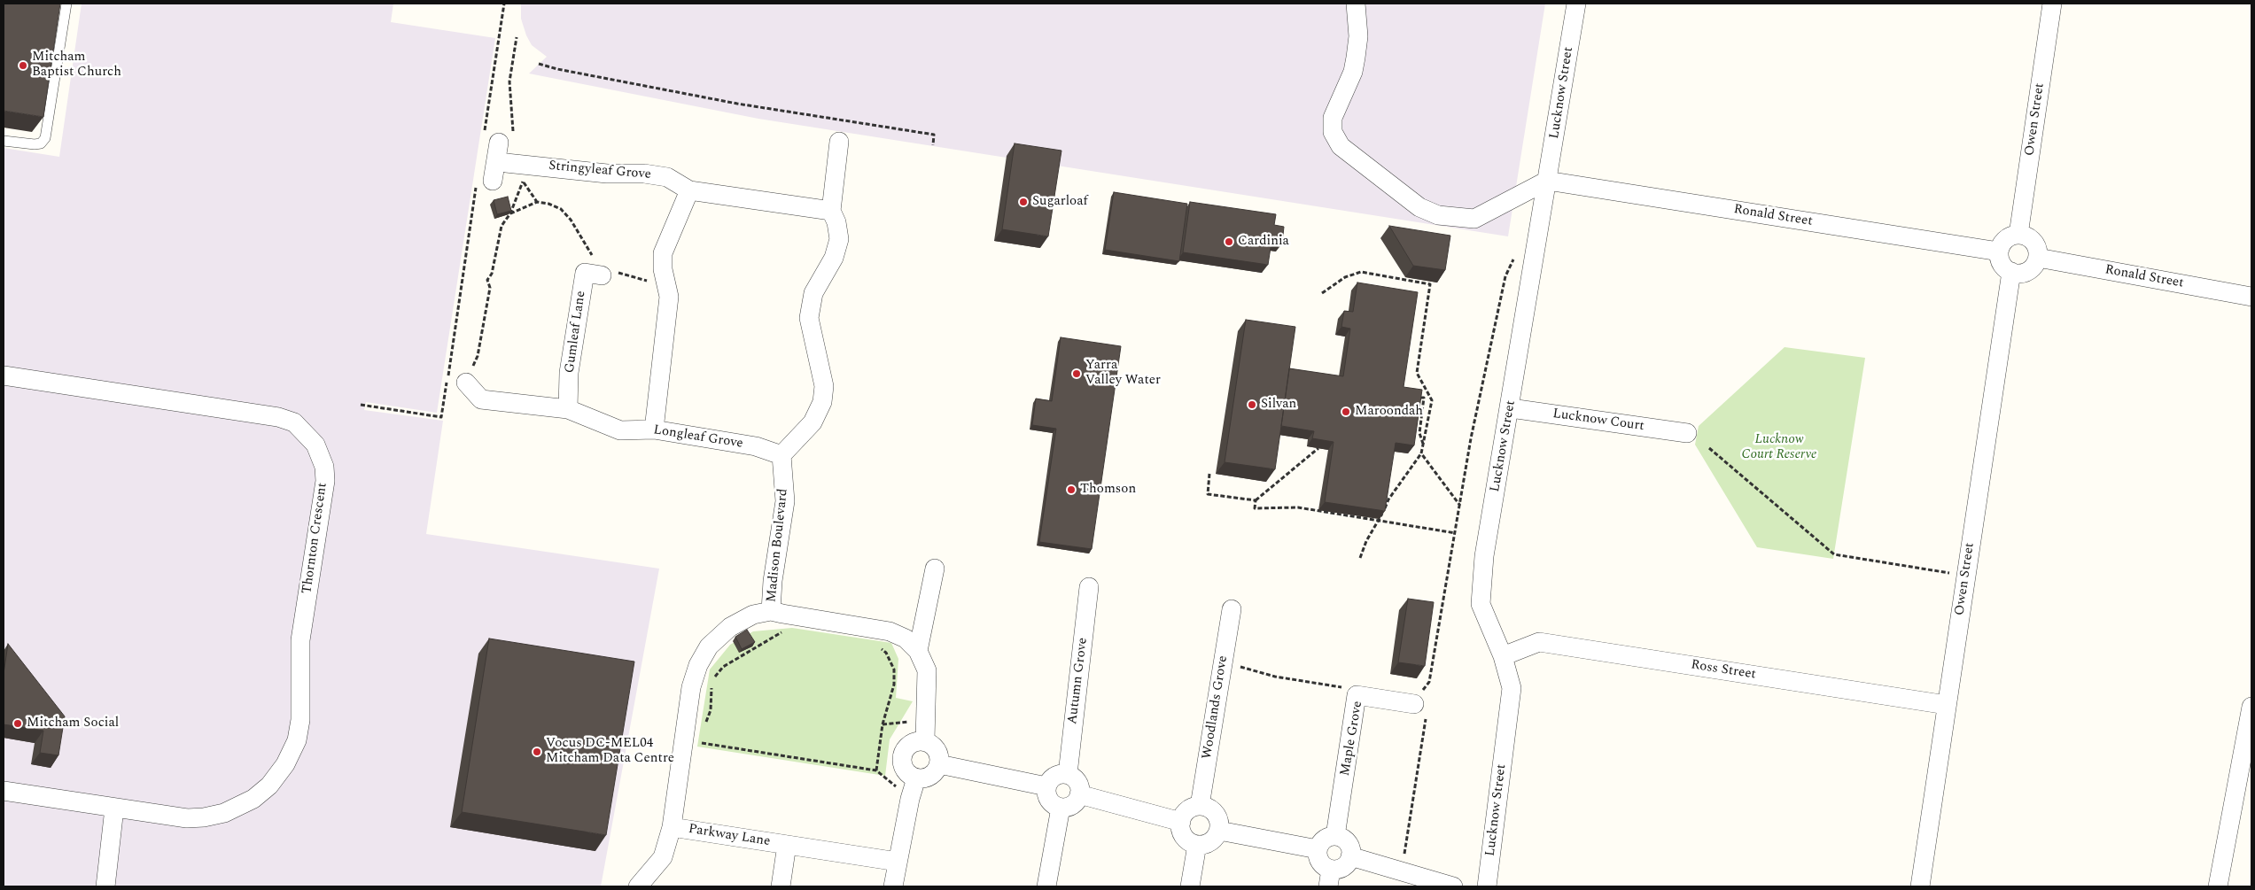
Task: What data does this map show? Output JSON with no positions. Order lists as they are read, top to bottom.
{
  "streets": {
    "street": [
      "Lucknow Street",
      "Owen Street",
      "Stringyleaf Grove",
      "Ronald Street",
      "Gumleaf Lane",
      "Lucknow Court",
      "Longleaf Grove",
      "Thornton Crescent",
      "Madison Boulevard",
      "Ross Street",
      "Autumn Grove",
      "Woodlands Grove",
      "Maple Grove",
      "Parkway Lane"
    ]
  },
  "crossings": [
    ["Lucknow Street", "Ronald Street"],
    ["Lucknow Street", "Lucknow Court"],
    ["Lucknow Street", "Ross Street"],
    ["Owen Street", "Ronald Street"],
    ["Owen Street", "Ross Street"],
    ["Gumleaf Lane", "Longleaf Grove"],
    ["Longleaf Grove", "Madison Boulevard"],
    ["Madison Boulevard", "Parkway Lane"]
  ],
  "parks": ["Lucknow Court Reserve"],
  "places": [
    "Mitcham Baptist Church",
    "Sugarloaf",
    "Cardinia",
    "Yarra Valley Water",
    "Silvan",
    "Maroondah",
    "Thomson",
    "Mitcham Social",
    "Vocus DC-MEL04 Mitcham Data Centre"
  ]
}
